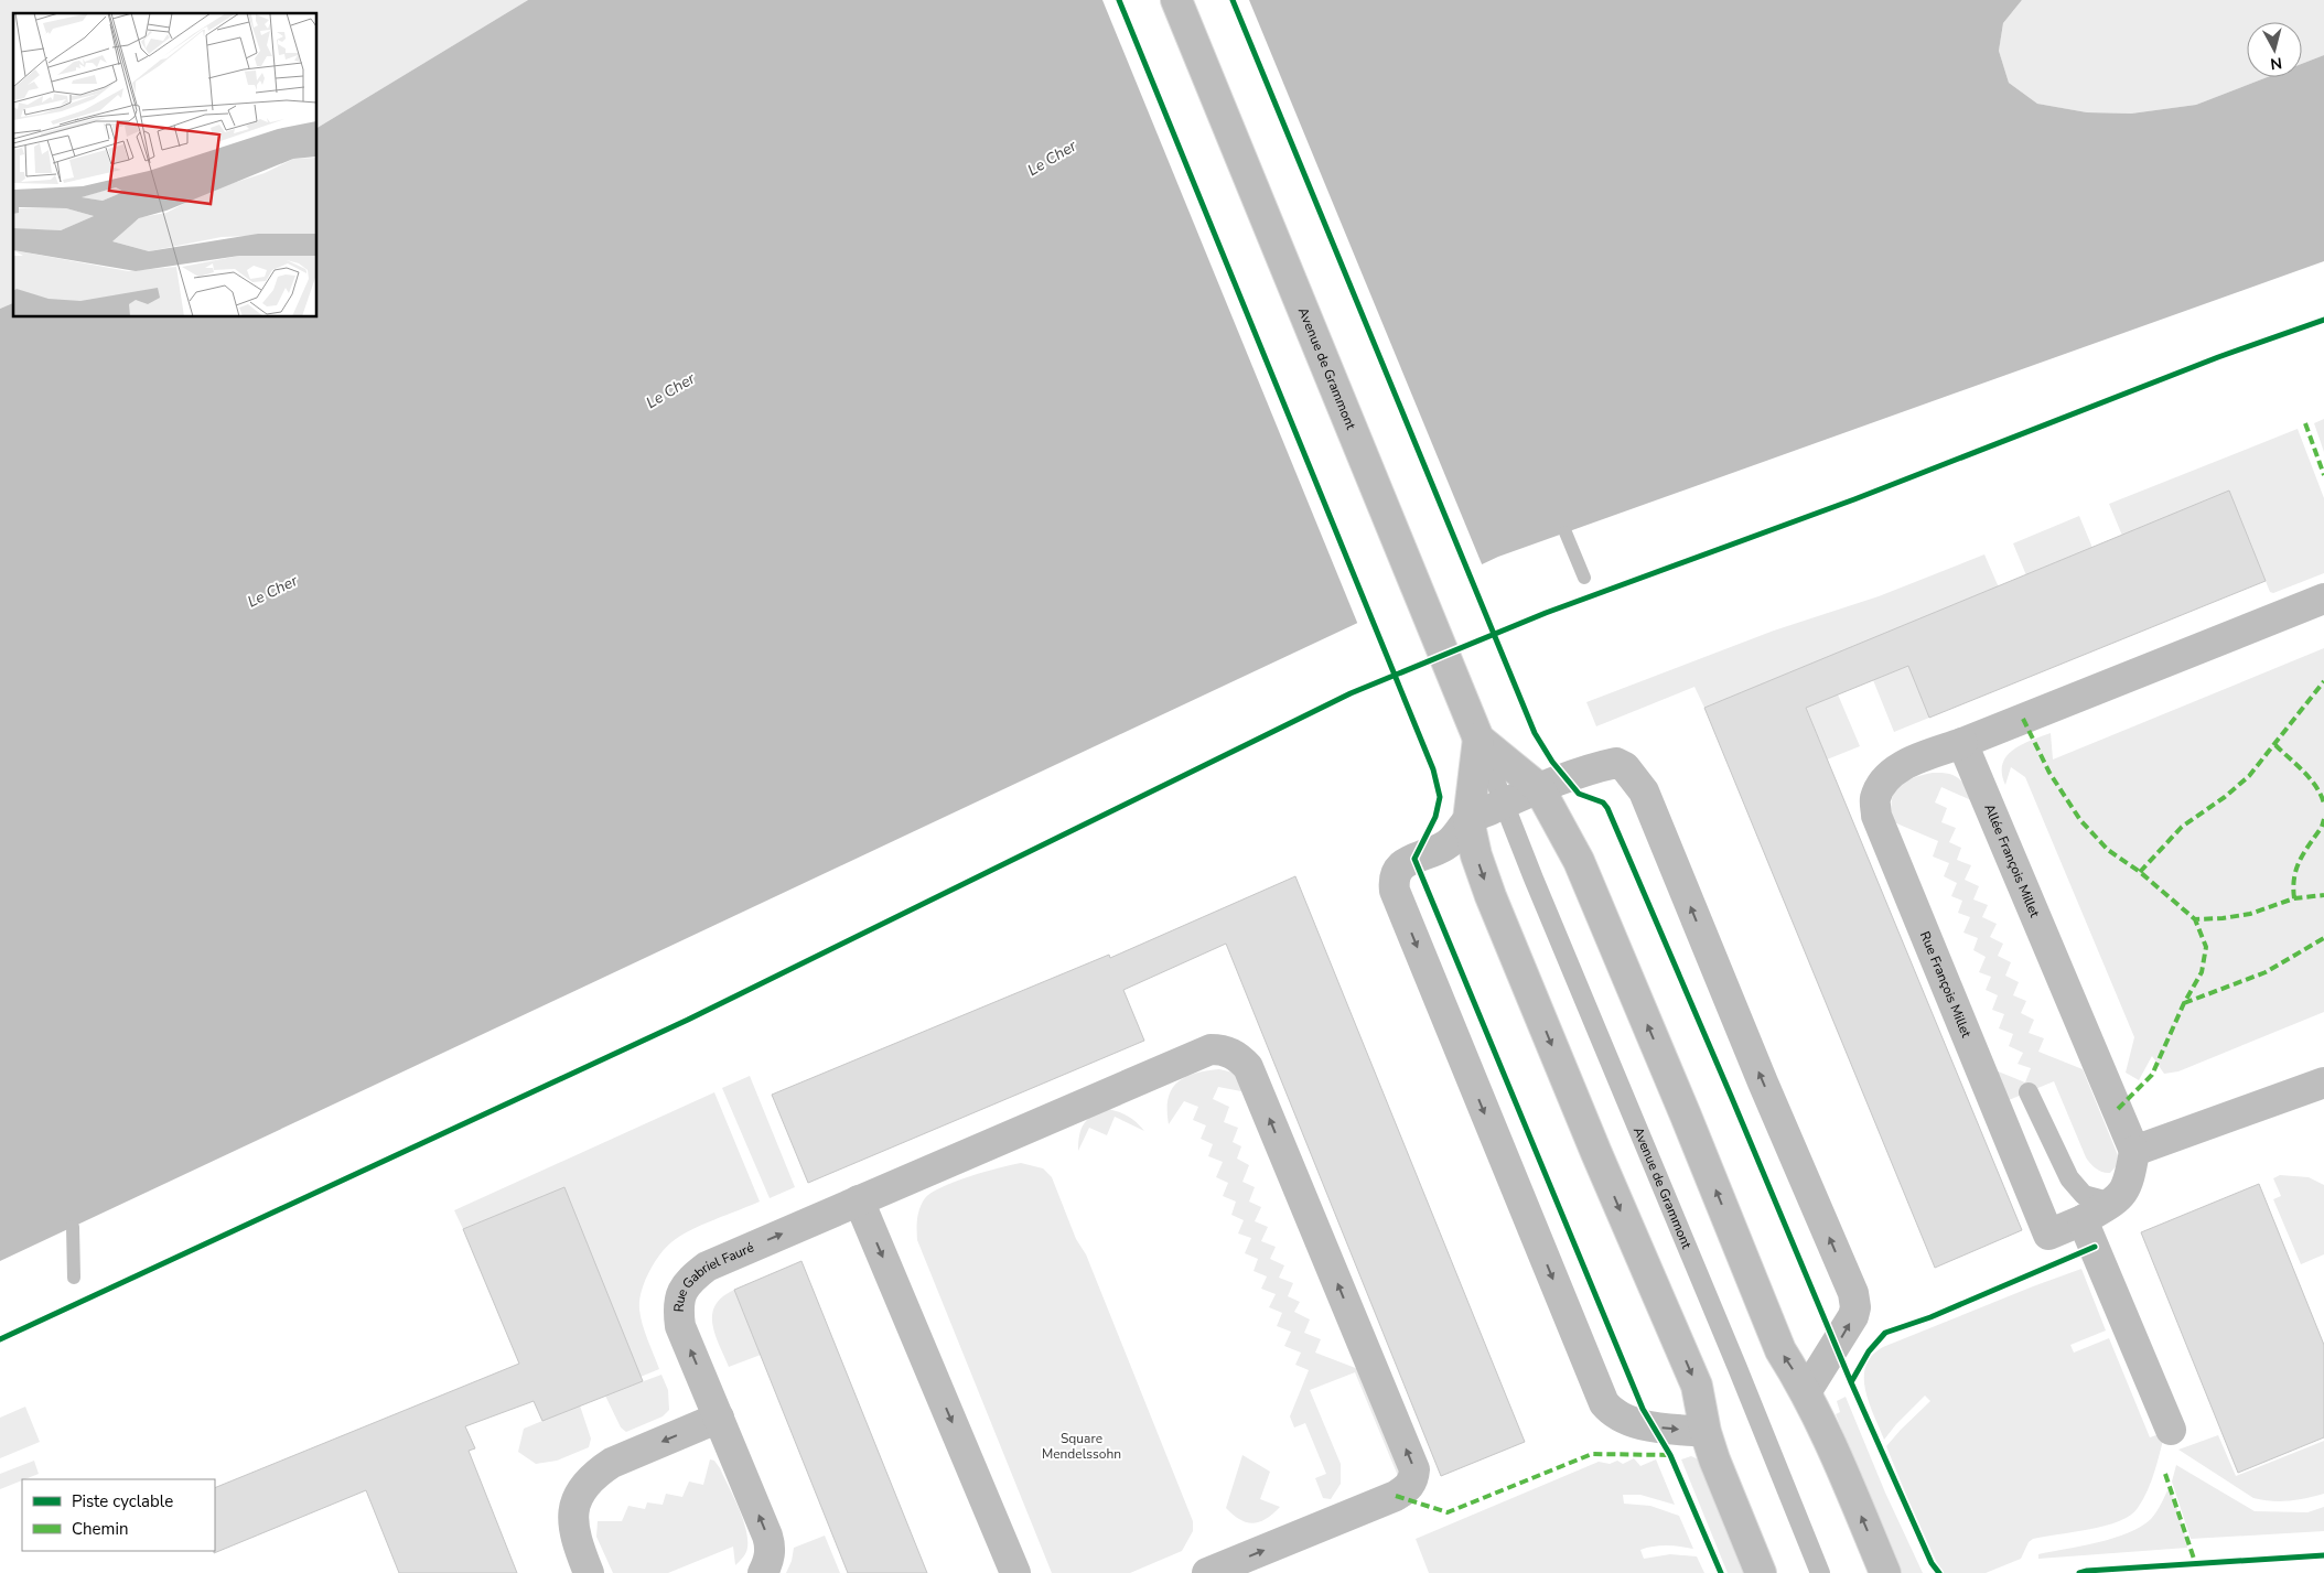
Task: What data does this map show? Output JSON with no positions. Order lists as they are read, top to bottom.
{
  "streets": {
    "street": [
      "Avenue de Grammont",
      "Allée François Millet",
      "Rue François Millet",
      "Rue Gabriel Fauré"
    ]
  },
  "crossings": [
    ["Allée François Millet", "Rue François Millet"]
  ],
  "water": ["Le Cher"],
  "parks": ["Square Mendelssohn"],
  "legend": ["Piste cyclable", "Chemin"],
  "north": "bottom"
}
